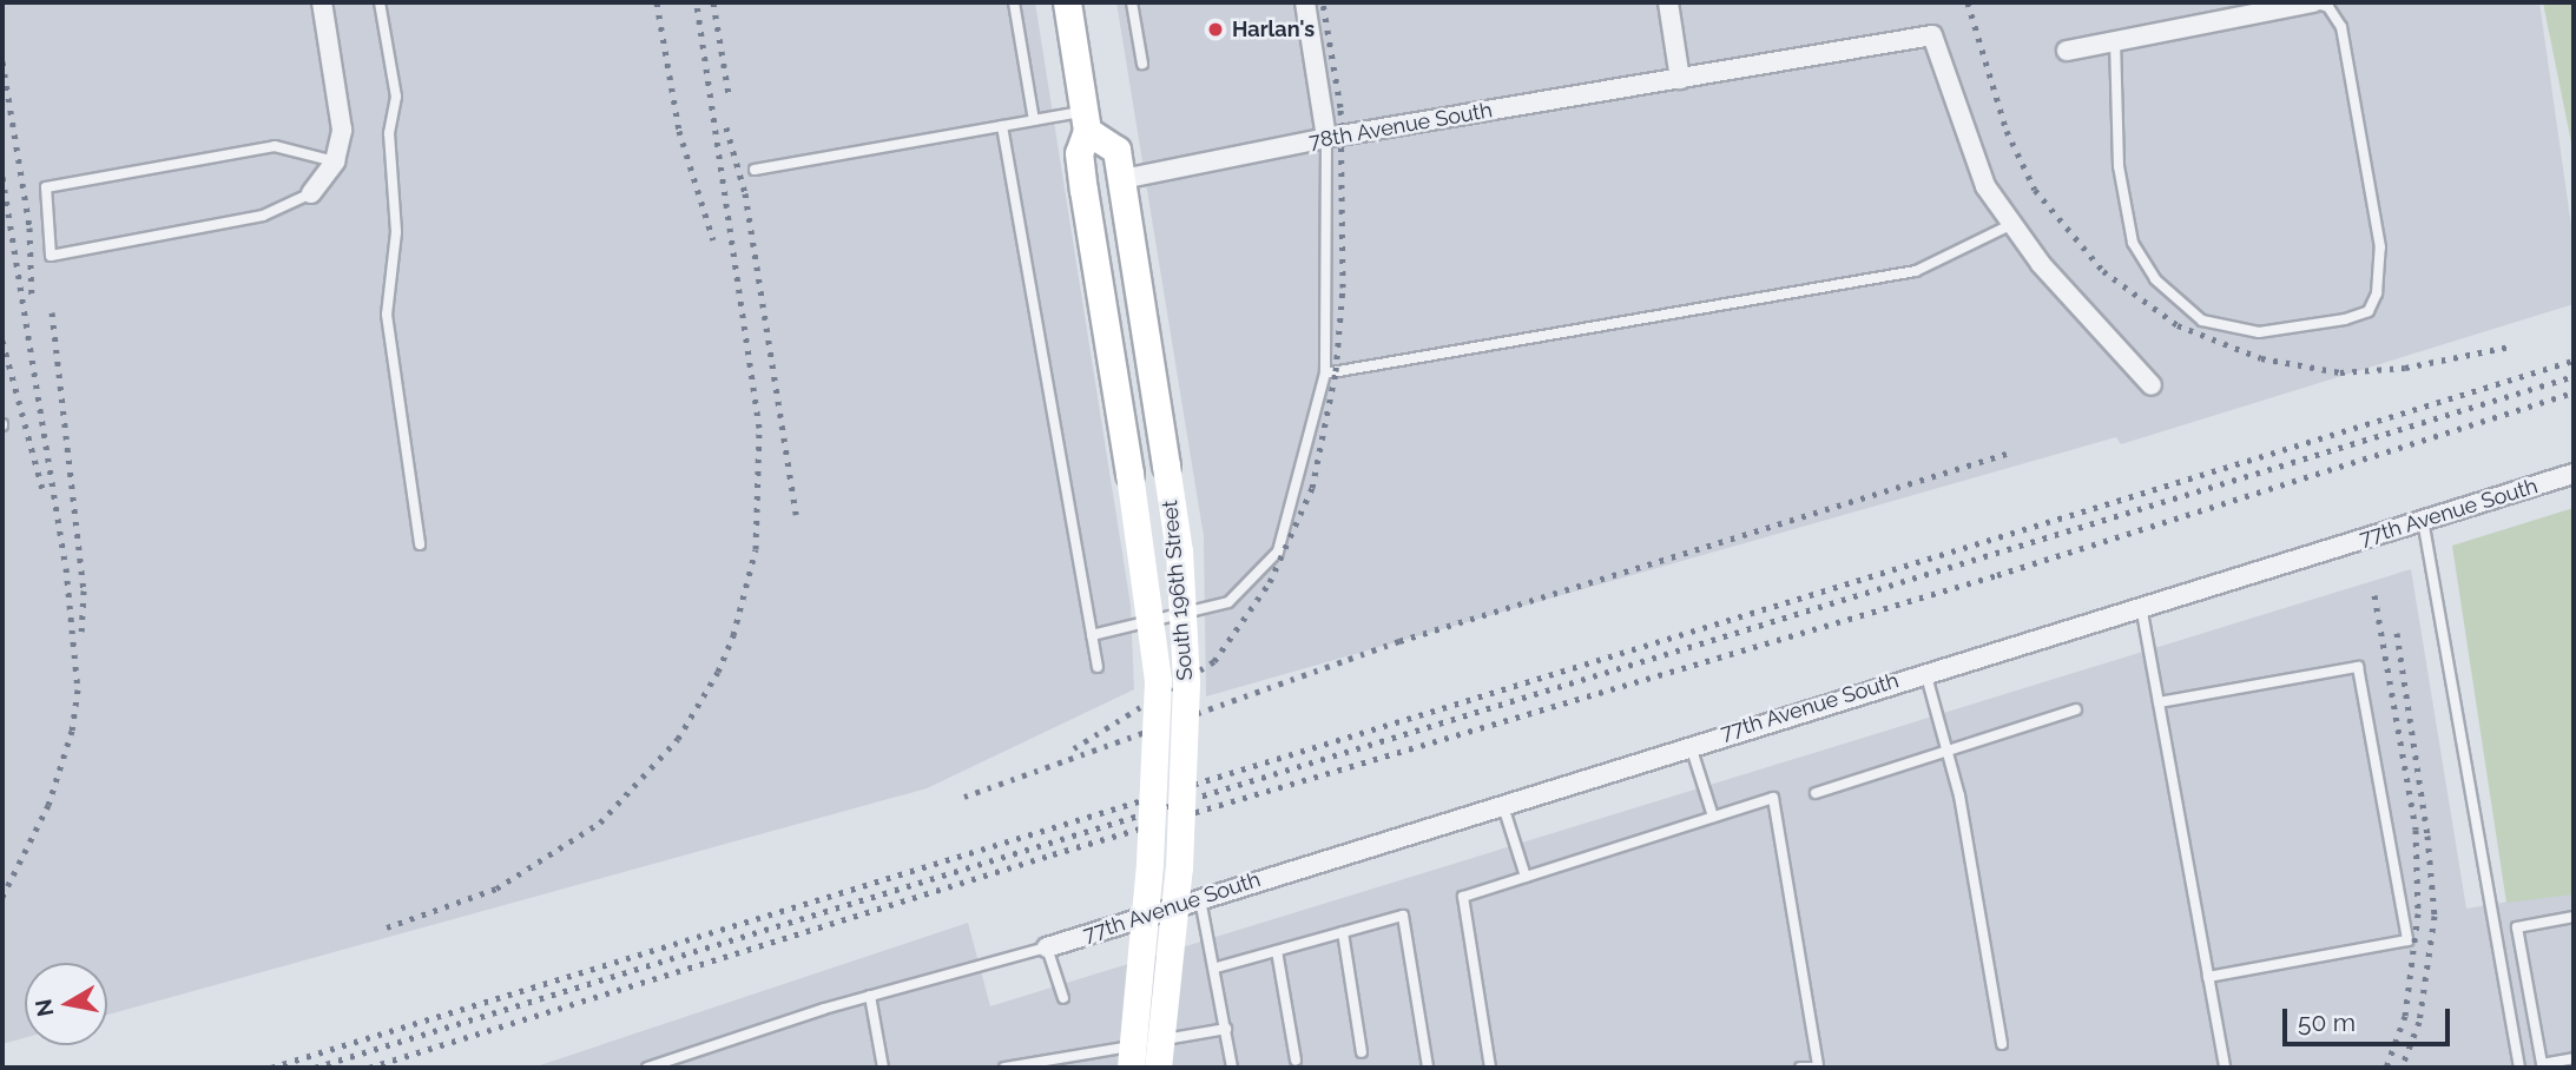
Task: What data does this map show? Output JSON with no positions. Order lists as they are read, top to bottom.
{
  "streets": {
    "main road": ["South 196th Street"],
    "street": ["78th Avenue South", "77th Avenue South"]
  },
  "crossings": [
    ["78th Avenue South", "South 196th Street"]
  ],
  "places": ["Harlan's"],
  "scale_bar": "50 m",
  "north": "left"
}
